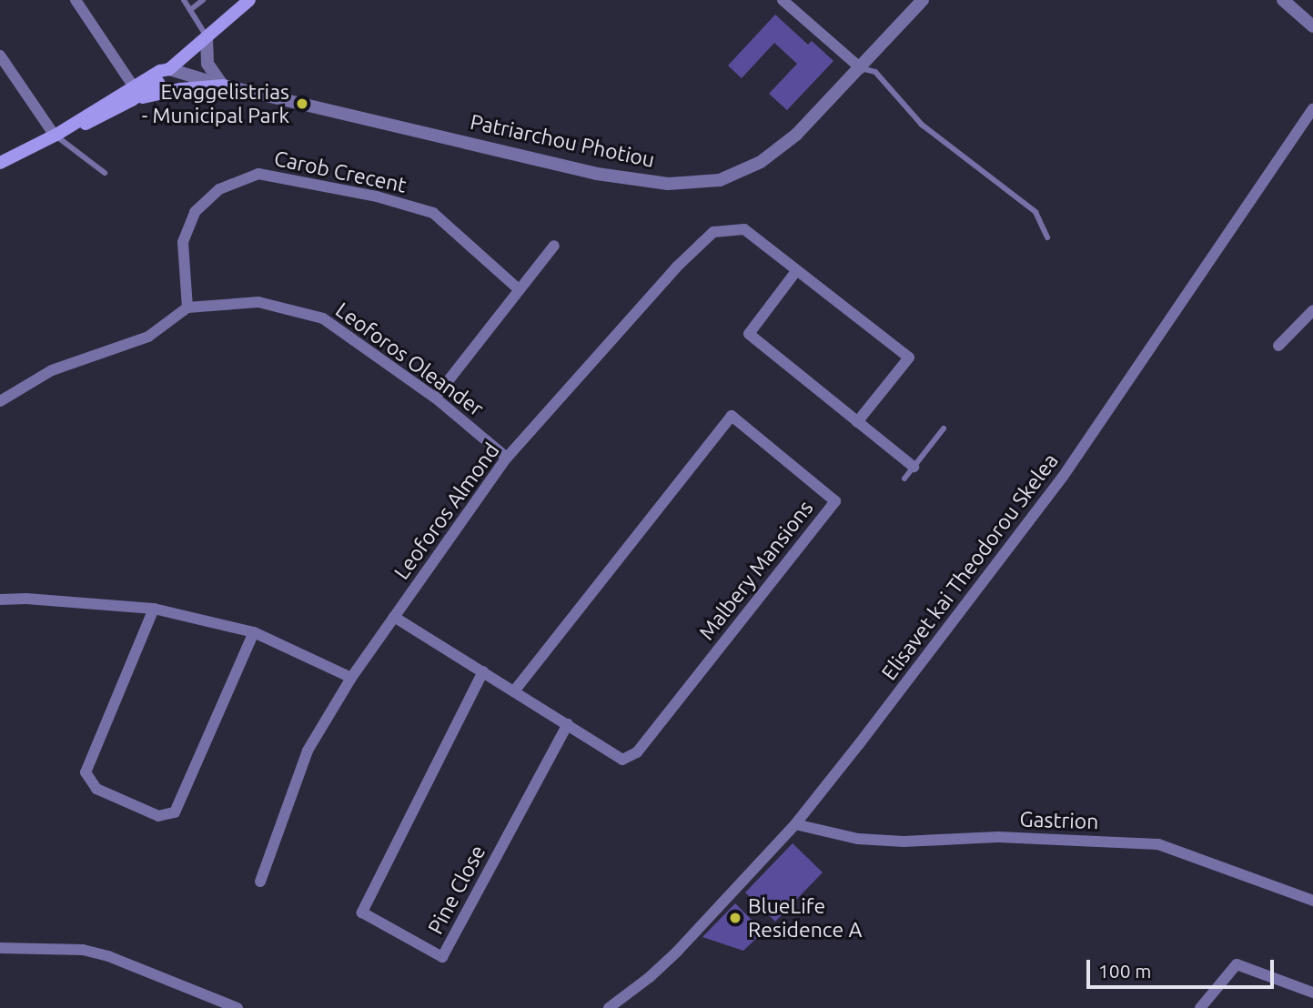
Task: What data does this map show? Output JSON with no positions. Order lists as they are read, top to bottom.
{
  "streets": {
    "street": [
      "Patriarchou Photiou",
      "Carob Crecent",
      "Leoforos Oleander",
      "Leoforos Almond",
      "Elisavet kai Theodorou Skelea",
      "Malbery Mansions",
      "Gastrion",
      "Pine Close"
    ]
  },
  "crossings": [
    ["Carob Crecent", "Leoforos Oleander"],
    ["Leoforos Oleander", "Leoforos Almond"],
    ["Leoforos Almond", "Malbery Mansions"],
    ["Elisavet kai Theodorou Skelea", "Gastrion"],
    ["Malbery Mansions", "Pine Close"]
  ],
  "places": ["Evaggelistrias - Municipal Park", "BlueLife Residence A"],
  "scale_bar": "100 m"
}
